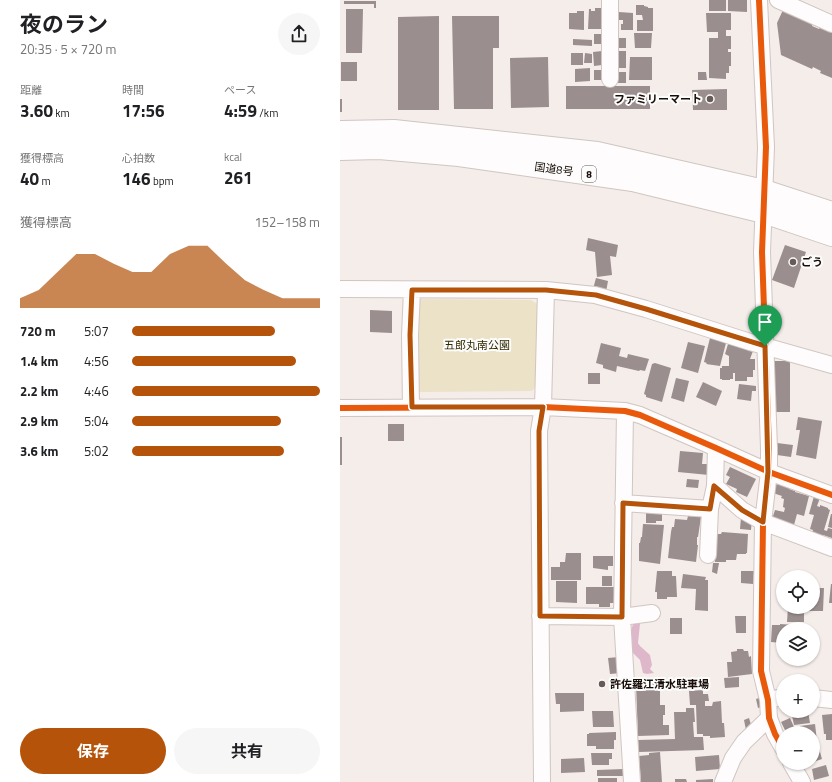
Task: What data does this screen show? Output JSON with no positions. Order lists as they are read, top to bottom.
{
  "streets": {
    "highway": ["国道8号", "8"]
  },
  "parks": ["五郎丸南公園"],
  "places": ["ファミリーマート", "ごう", "許佐羅江清水駐車場"],
  "page": {
    "heading": ["夜のラン", "20:35 · 5 × 720 m"],
    "stats": [
      ["距離", "3.60 km"],
      ["時間", "17:56"],
      ["ペース", "4:59 /km"],
      ["獲得標高", "40 m"],
      ["心拍数", "146 bpm"],
      ["kcal", "261"]
    ],
    "chart": ["獲得標高", "152–158 m"],
    "list": [
      {
        "name": "720 m",
        "note": "5:07"
      },
      {
        "name": "1.4 km",
        "note": "4:56"
      },
      {
        "name": "2.2 km",
        "note": "4:46"
      },
      {
        "name": "2.9 km",
        "note": "5:04"
      },
      {
        "name": "3.6 km",
        "note": "5:02"
      }
    ],
    "map_buttons": ["+", "−"],
    "buttons": ["保存", "共有"]
  }
}
